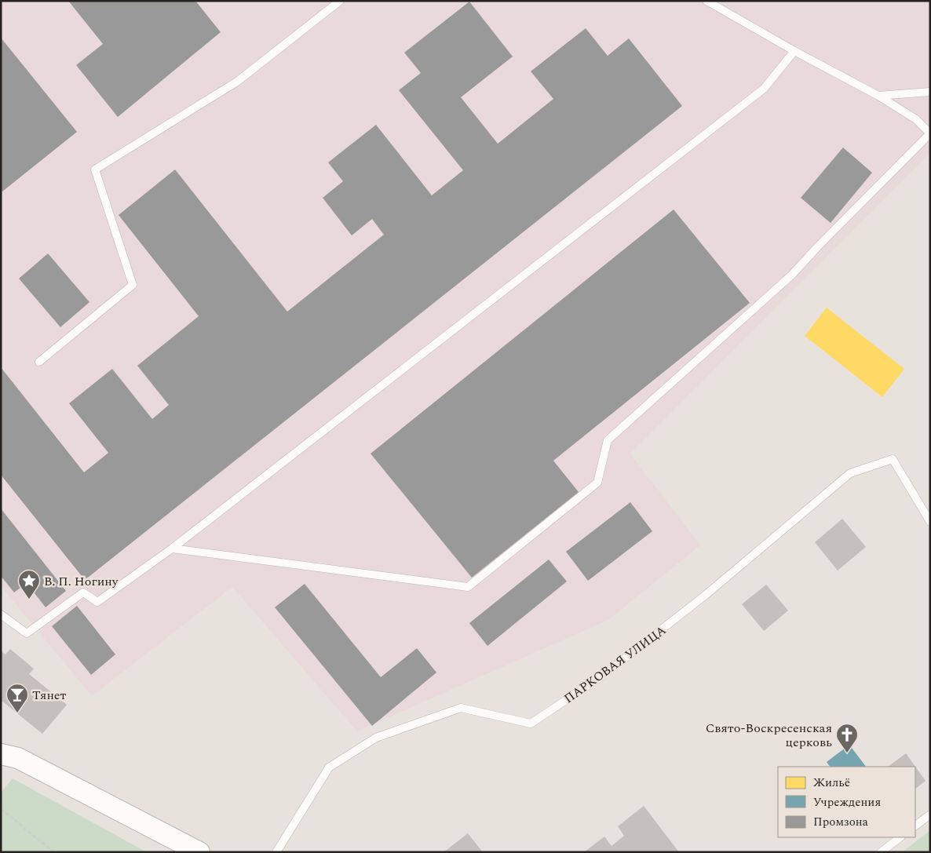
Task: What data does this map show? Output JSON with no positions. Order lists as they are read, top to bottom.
{
  "streets": {
    "lane": ["ПАРКОВАЯ УЛИЦА"]
  },
  "places": {
    "place": ["В. П. Ногину"],
    "bar": ["Тянет"],
    "church": ["Свято-Воскресенская церковь"]
  },
  "legend": ["Жильё", "Учреждения", "Промзона"]
}
